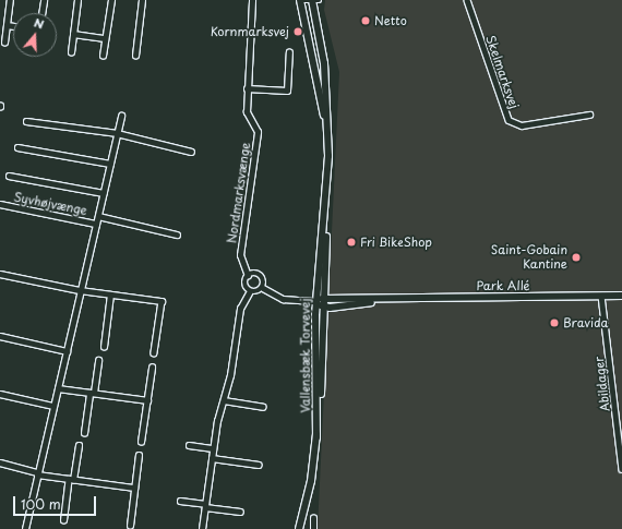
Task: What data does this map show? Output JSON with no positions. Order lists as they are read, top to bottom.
{
  "streets": {
    "street": [
      "Skelmarksvej",
      "Nordmarksvænge",
      "Syvhøjvænge",
      "Park Allé",
      "Vallensbæk Torvevej",
      "Abildager"
    ]
  },
  "crossings": [
    ["Park Allé", "Vallensbæk Torvevej"],
    ["Park Allé", "Abildager"]
  ],
  "places": [
    "Netto",
    "Kornmarksvej",
    "Fri BikeShop",
    "Saint-Gobain Kantine",
    "Bravida"
  ],
  "scale_bar": "100 m",
  "north": "top"
}
